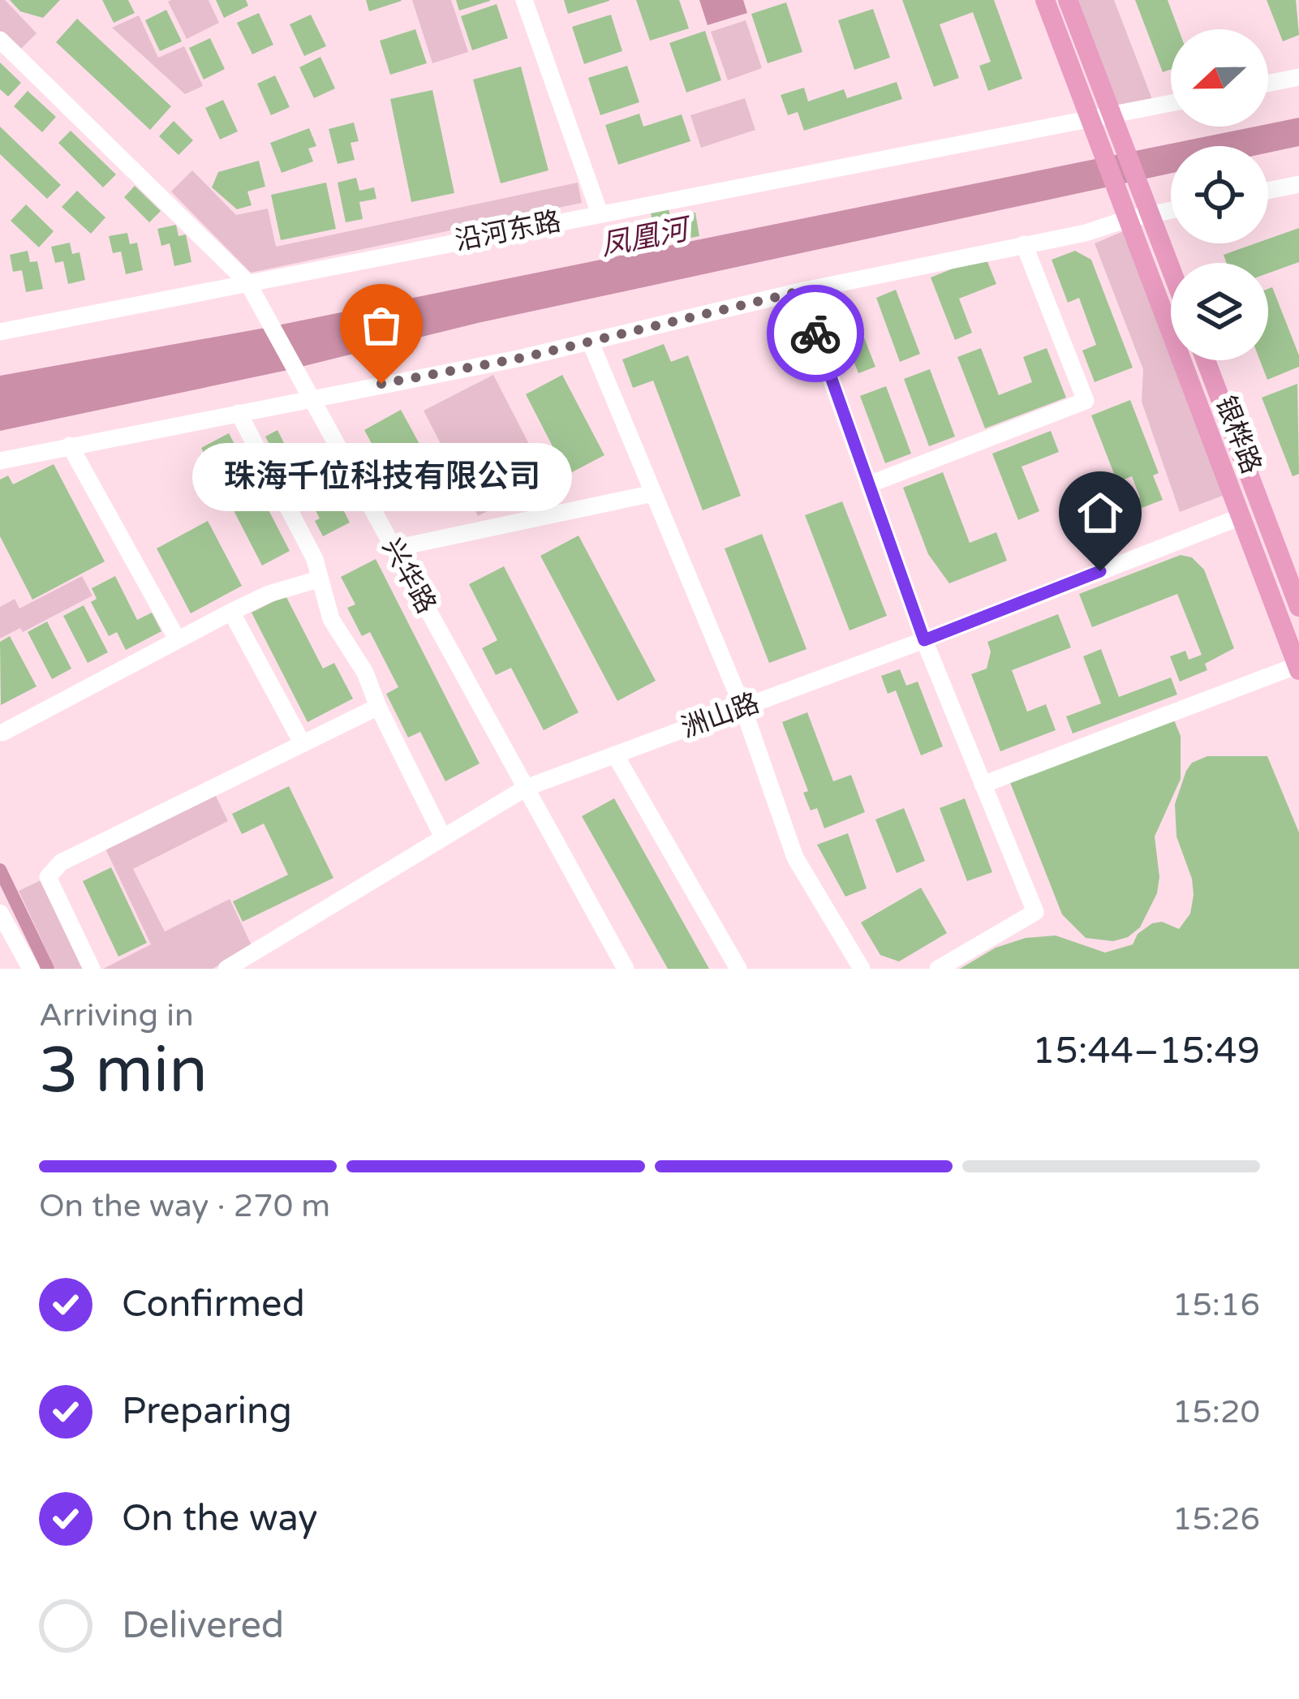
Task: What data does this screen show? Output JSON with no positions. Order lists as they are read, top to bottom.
{
  "streets": {
    "main road": ["银桦路"],
    "street": ["沿河东路", "兴华路", "洲山路"]
  },
  "crossings": [
    ["沿河东路", "银桦路"],
    ["沿河东路", "兴华路"],
    ["银桦路", "洲山路"],
    ["兴华路", "洲山路"]
  ],
  "water": ["凤凰河"],
  "places": ["珠海千位科技有限公司"],
  "north": "left",
  "page": {
    "bubble": "珠海千位科技有限公司",
    "heading": ["3 min", "Arriving in", "15:44–15:49"],
    "bar": "On the way · 270 m",
    "list": [
      ["Confirmed", "15:16"],
      ["Preparing", "15:20"],
      ["On the way", "15:26"],
      "Delivered"
    ]
  }
}
